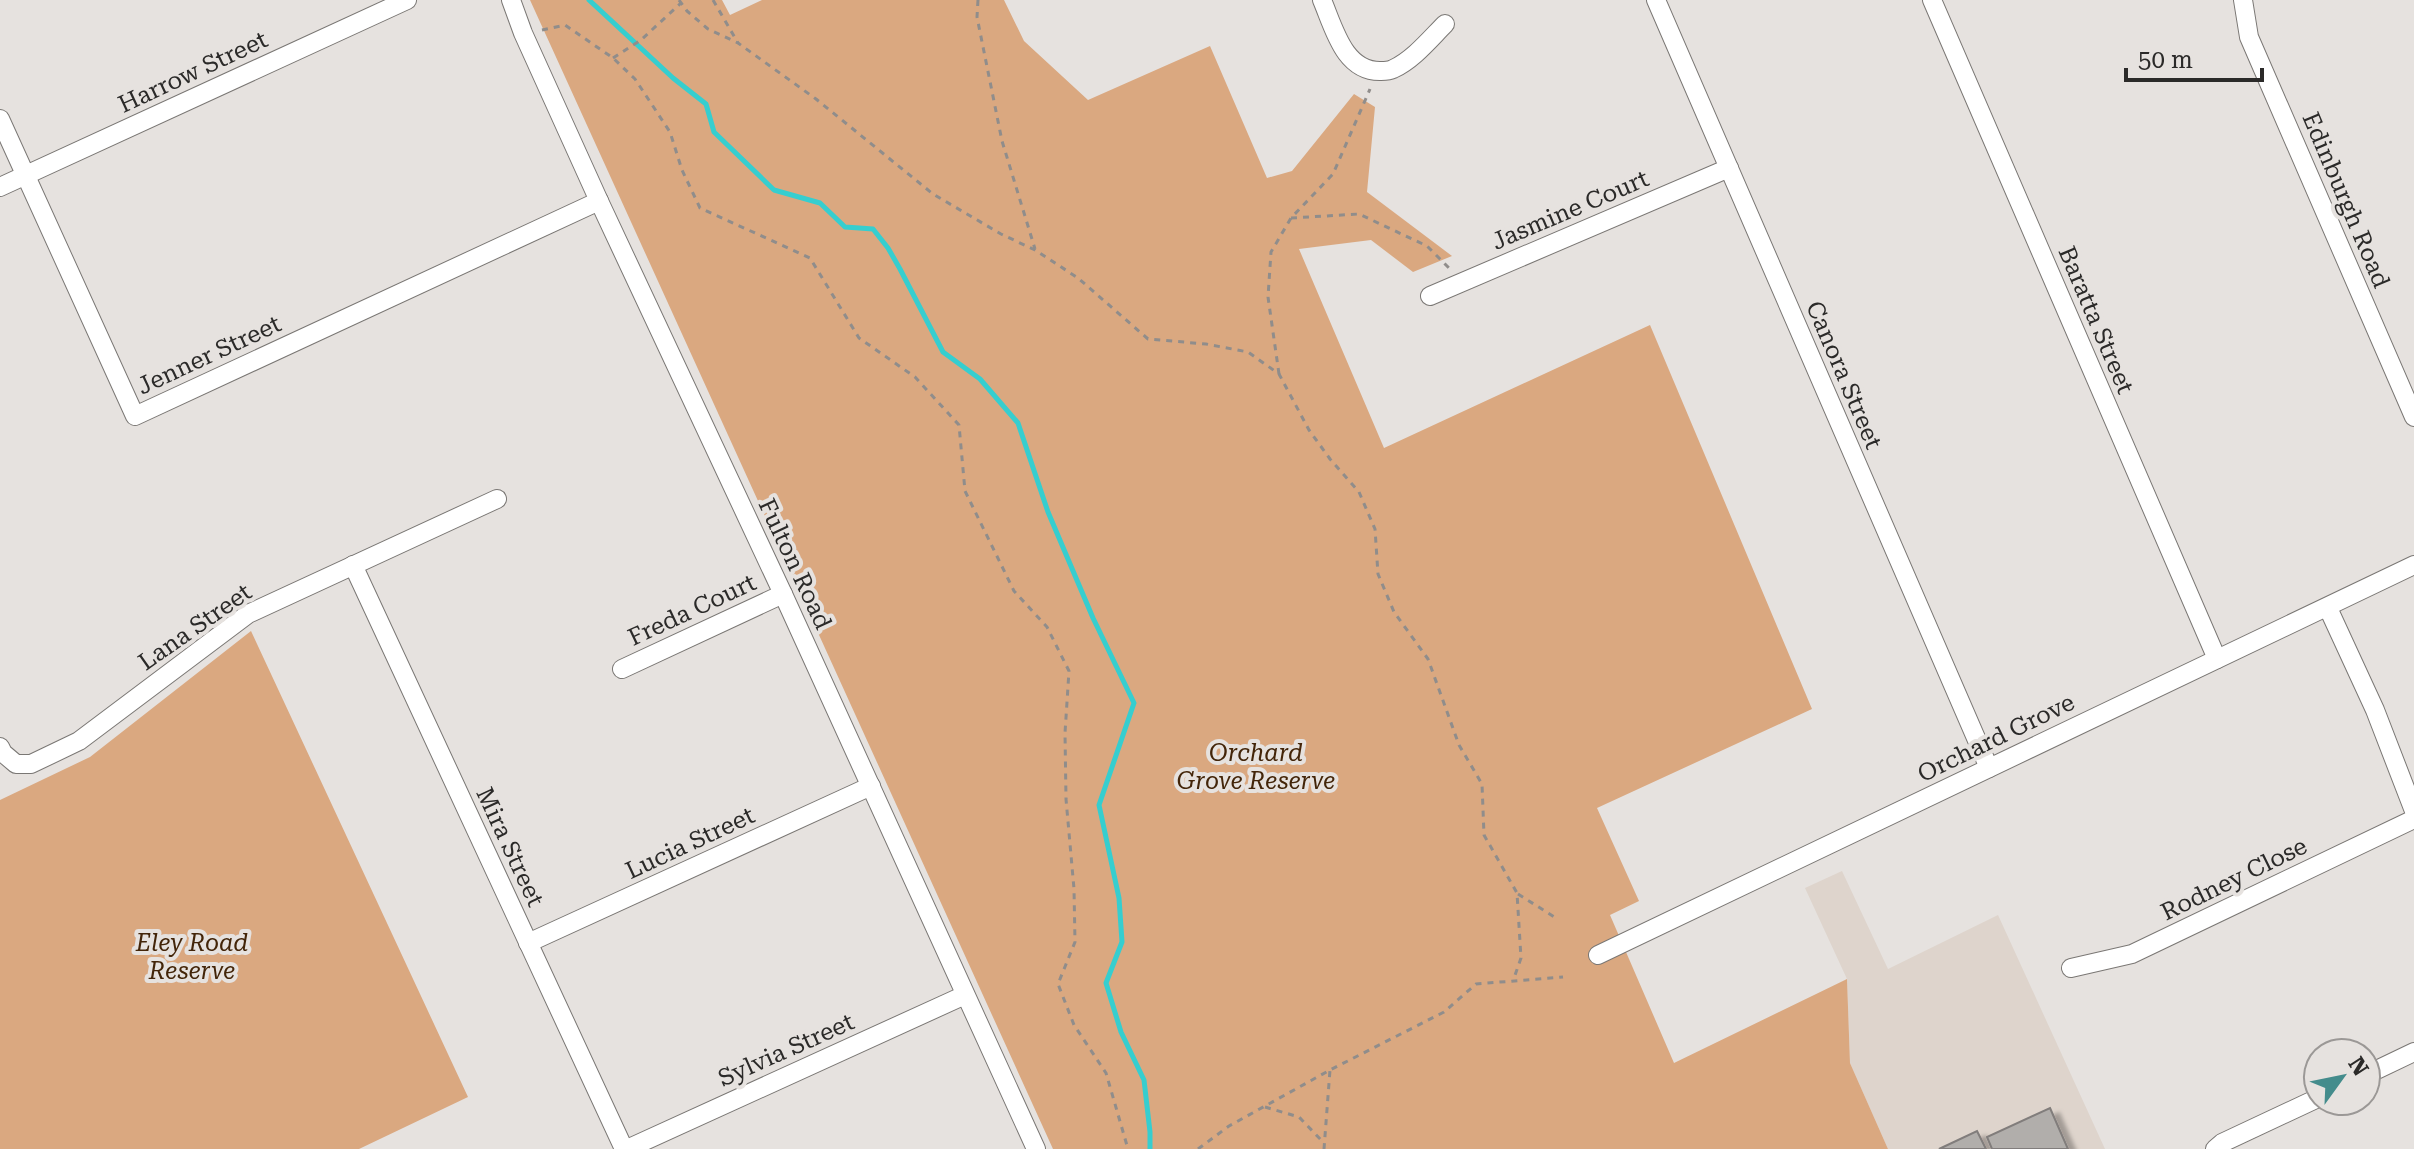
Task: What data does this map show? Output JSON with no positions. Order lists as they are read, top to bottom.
{
  "streets": {
    "street": [
      "Harrow Street",
      "Edinburgh Road",
      "Jasmine Court",
      "Baratta Street",
      "Jenner Street",
      "Canora Street",
      "Fulton Road",
      "Freda Court",
      "Lana Street",
      "Orchard Grove",
      "Lucia Street",
      "Mira Street",
      "Rodney Close",
      "Sylvia Street"
    ]
  },
  "crossings": [
    ["Harrow Street", "Jenner Street"],
    ["Jasmine Court", "Canora Street"],
    ["Baratta Street", "Orchard Grove"],
    ["Jenner Street", "Fulton Road"],
    ["Canora Street", "Orchard Grove"],
    ["Fulton Road", "Freda Court"],
    ["Fulton Road", "Lucia Street"],
    ["Fulton Road", "Sylvia Street"],
    ["Lana Street", "Mira Street"],
    ["Lucia Street", "Mira Street"],
    ["Mira Street", "Sylvia Street"]
  ],
  "parks": ["Orchard Grove Reserve", "Eley Road Reserve"],
  "scale_bar": "50 m",
  "north": "top right"
}
